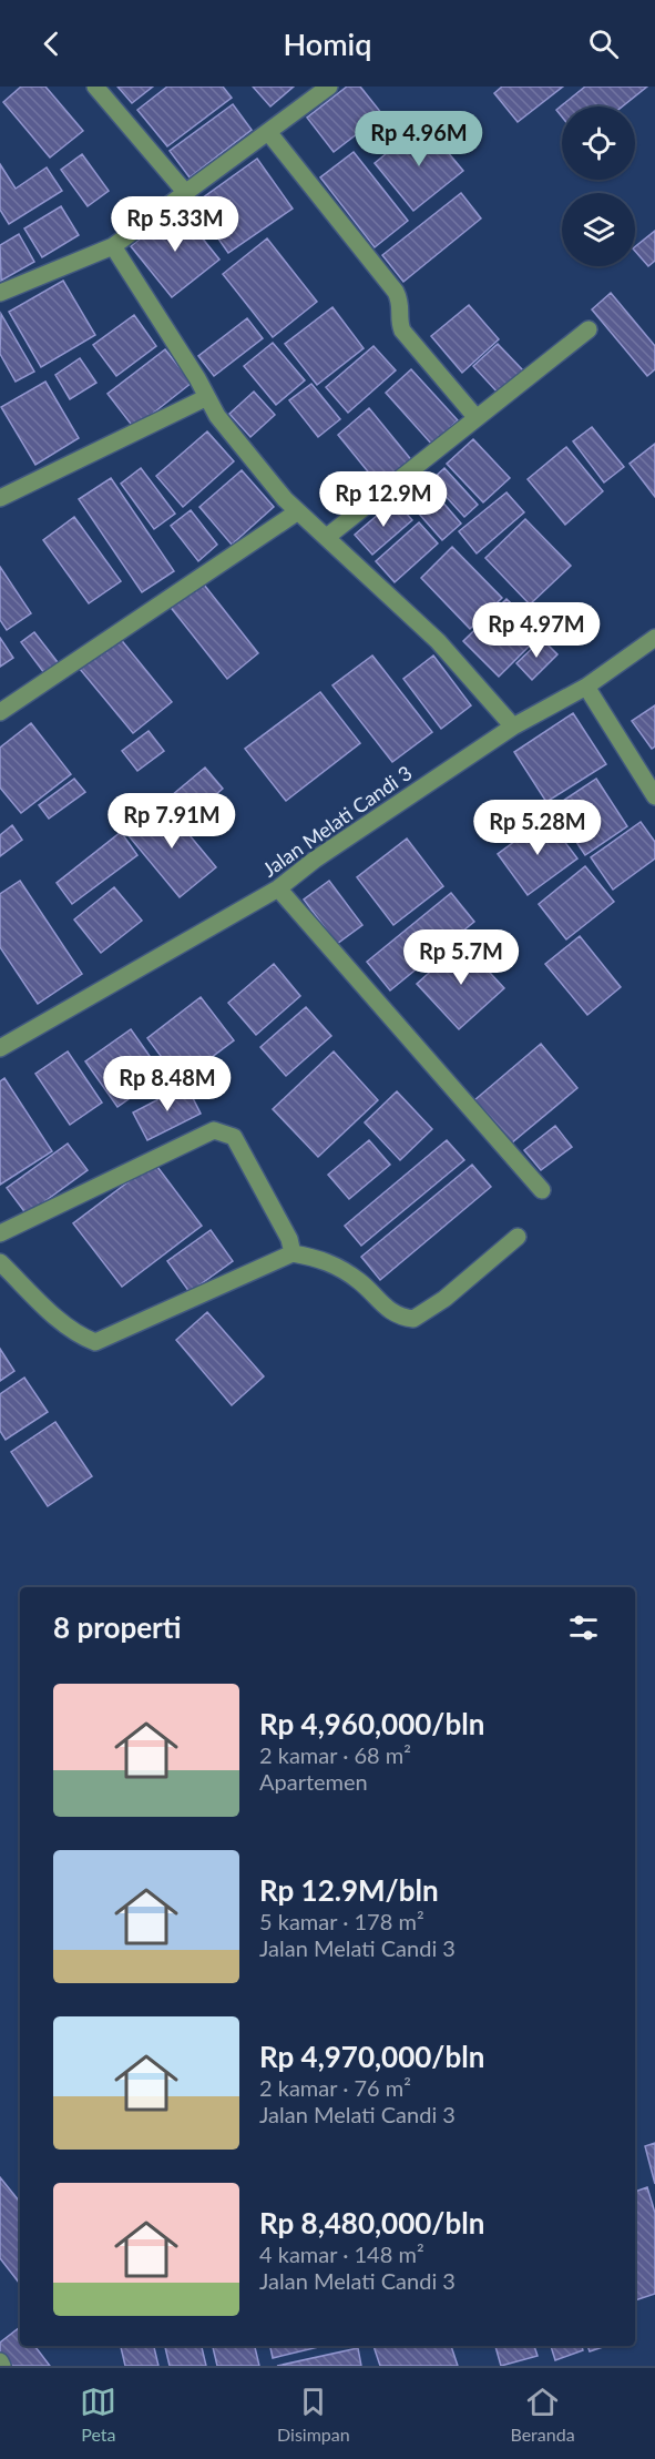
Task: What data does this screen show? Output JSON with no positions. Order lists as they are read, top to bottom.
{
  "streets": {
    "street": ["Jalan Melati Candi 3"]
  },
  "page": {
    "header": "Homiq",
    "price": [
      "Rp 4.96M",
      "Rp 5.33M",
      "Rp 12.9M",
      "Rp 4.97M",
      "Rp 7.91M",
      "Rp 5.28M",
      "Rp 5.7M",
      "Rp 8.48M"
    ],
    "heading": "8 properti",
    "list": [
      {
        "name": "Rp 4,960,000/bln",
        "note": "2 kamar · 68 m² · Apartemen"
      },
      {
        "name": "Rp 12.9M/bln",
        "note": "5 kamar · 178 m² · Jalan Melati Candi 3"
      },
      {
        "name": "Rp 4,970,000/bln",
        "note": "2 kamar · 76 m² · Jalan Melati Candi 3"
      },
      {
        "name": "Rp 8,480,000/bln",
        "note": "4 kamar · 148 m² · Jalan Melati Candi 3"
      }
    ],
    "tabs": ["Peta", "Disimpan", "Beranda"]
  }
}
